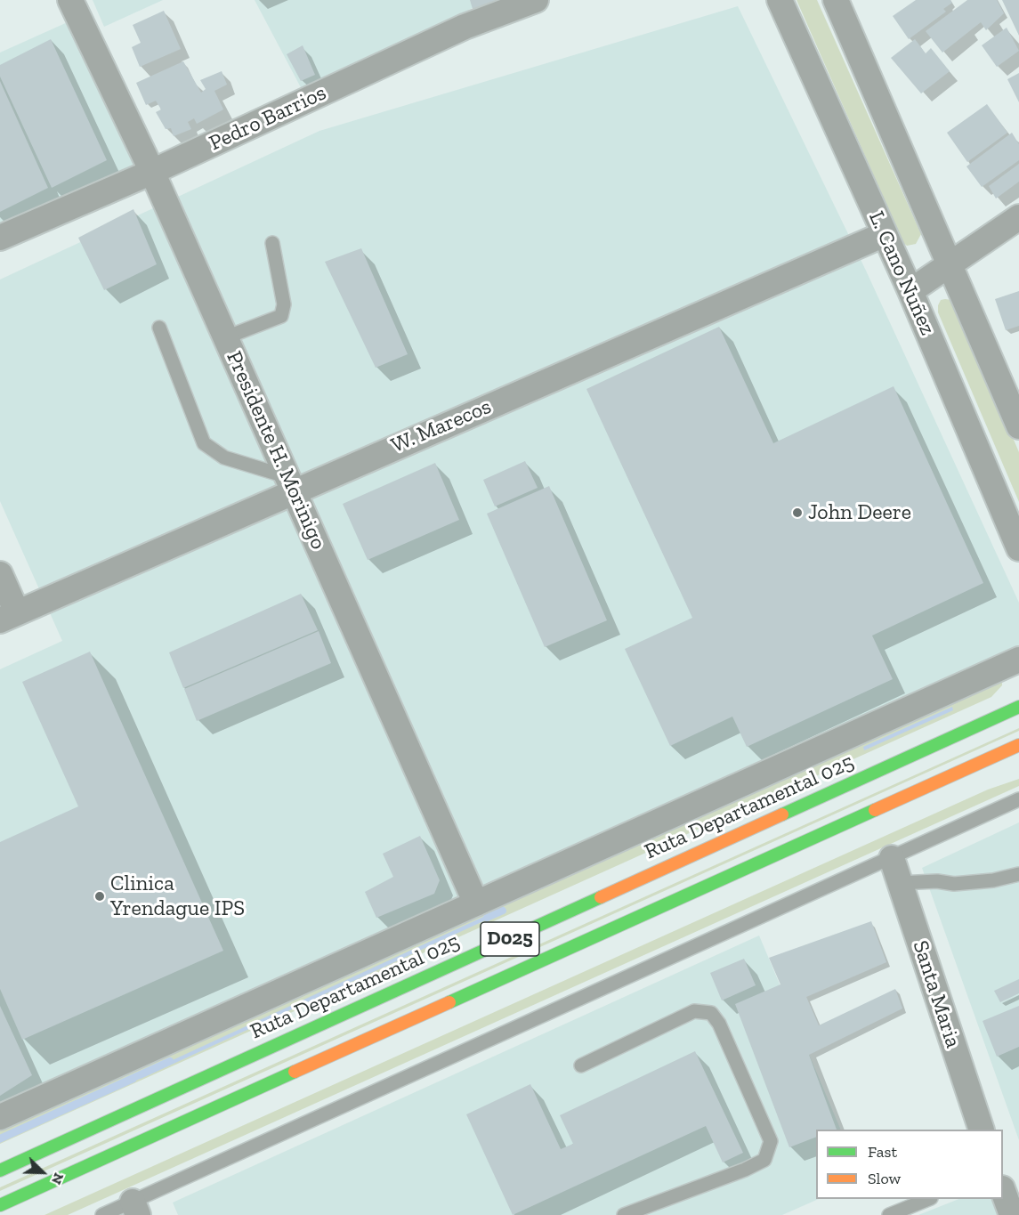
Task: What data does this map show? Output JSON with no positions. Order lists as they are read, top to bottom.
{
  "streets": {
    "highway": ["Ruta Departamental 025", "D025"],
    "street": [
      "Pedro Barrios",
      "L. Cano Nuñez",
      "W. Marecos",
      "Presidente H. Morinigo",
      "Santa Maria"
    ]
  },
  "crossings": [
    ["Pedro Barrios", "Presidente H. Morinigo"],
    ["L. Cano Nuñez", "W. Marecos"],
    ["W. Marecos", "Presidente H. Morinigo"]
  ],
  "places": ["John Deere", "Clinica Yrendague IPS"],
  "legend": ["Fast", "Slow"],
  "north": "bottom right"
}
